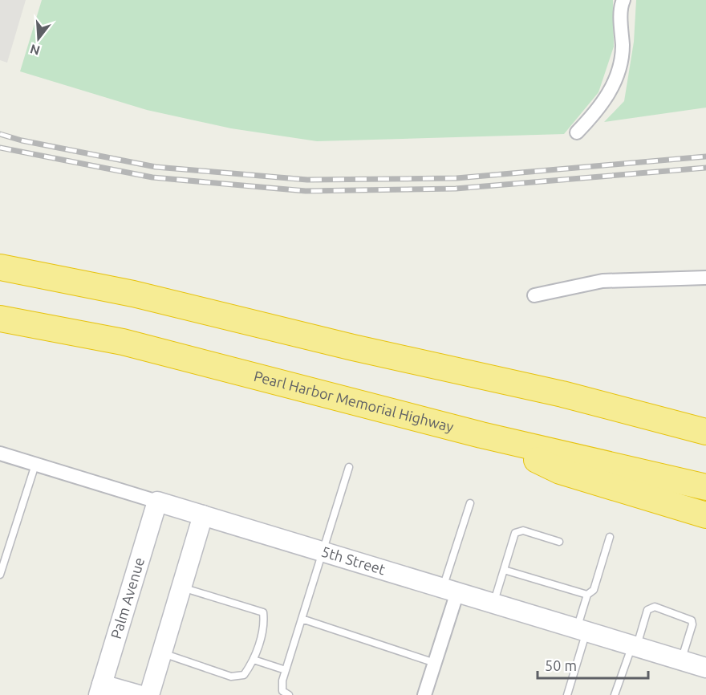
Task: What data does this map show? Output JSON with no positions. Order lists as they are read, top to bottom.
{
  "streets": {
    "highway": ["Pearl Harbor Memorial Highway"],
    "street": ["5th Street", "Palm Avenue"]
  },
  "crossings": [
    ["5th Street", "Palm Avenue"]
  ],
  "scale_bar": "50 m",
  "north": "bottom"
}
